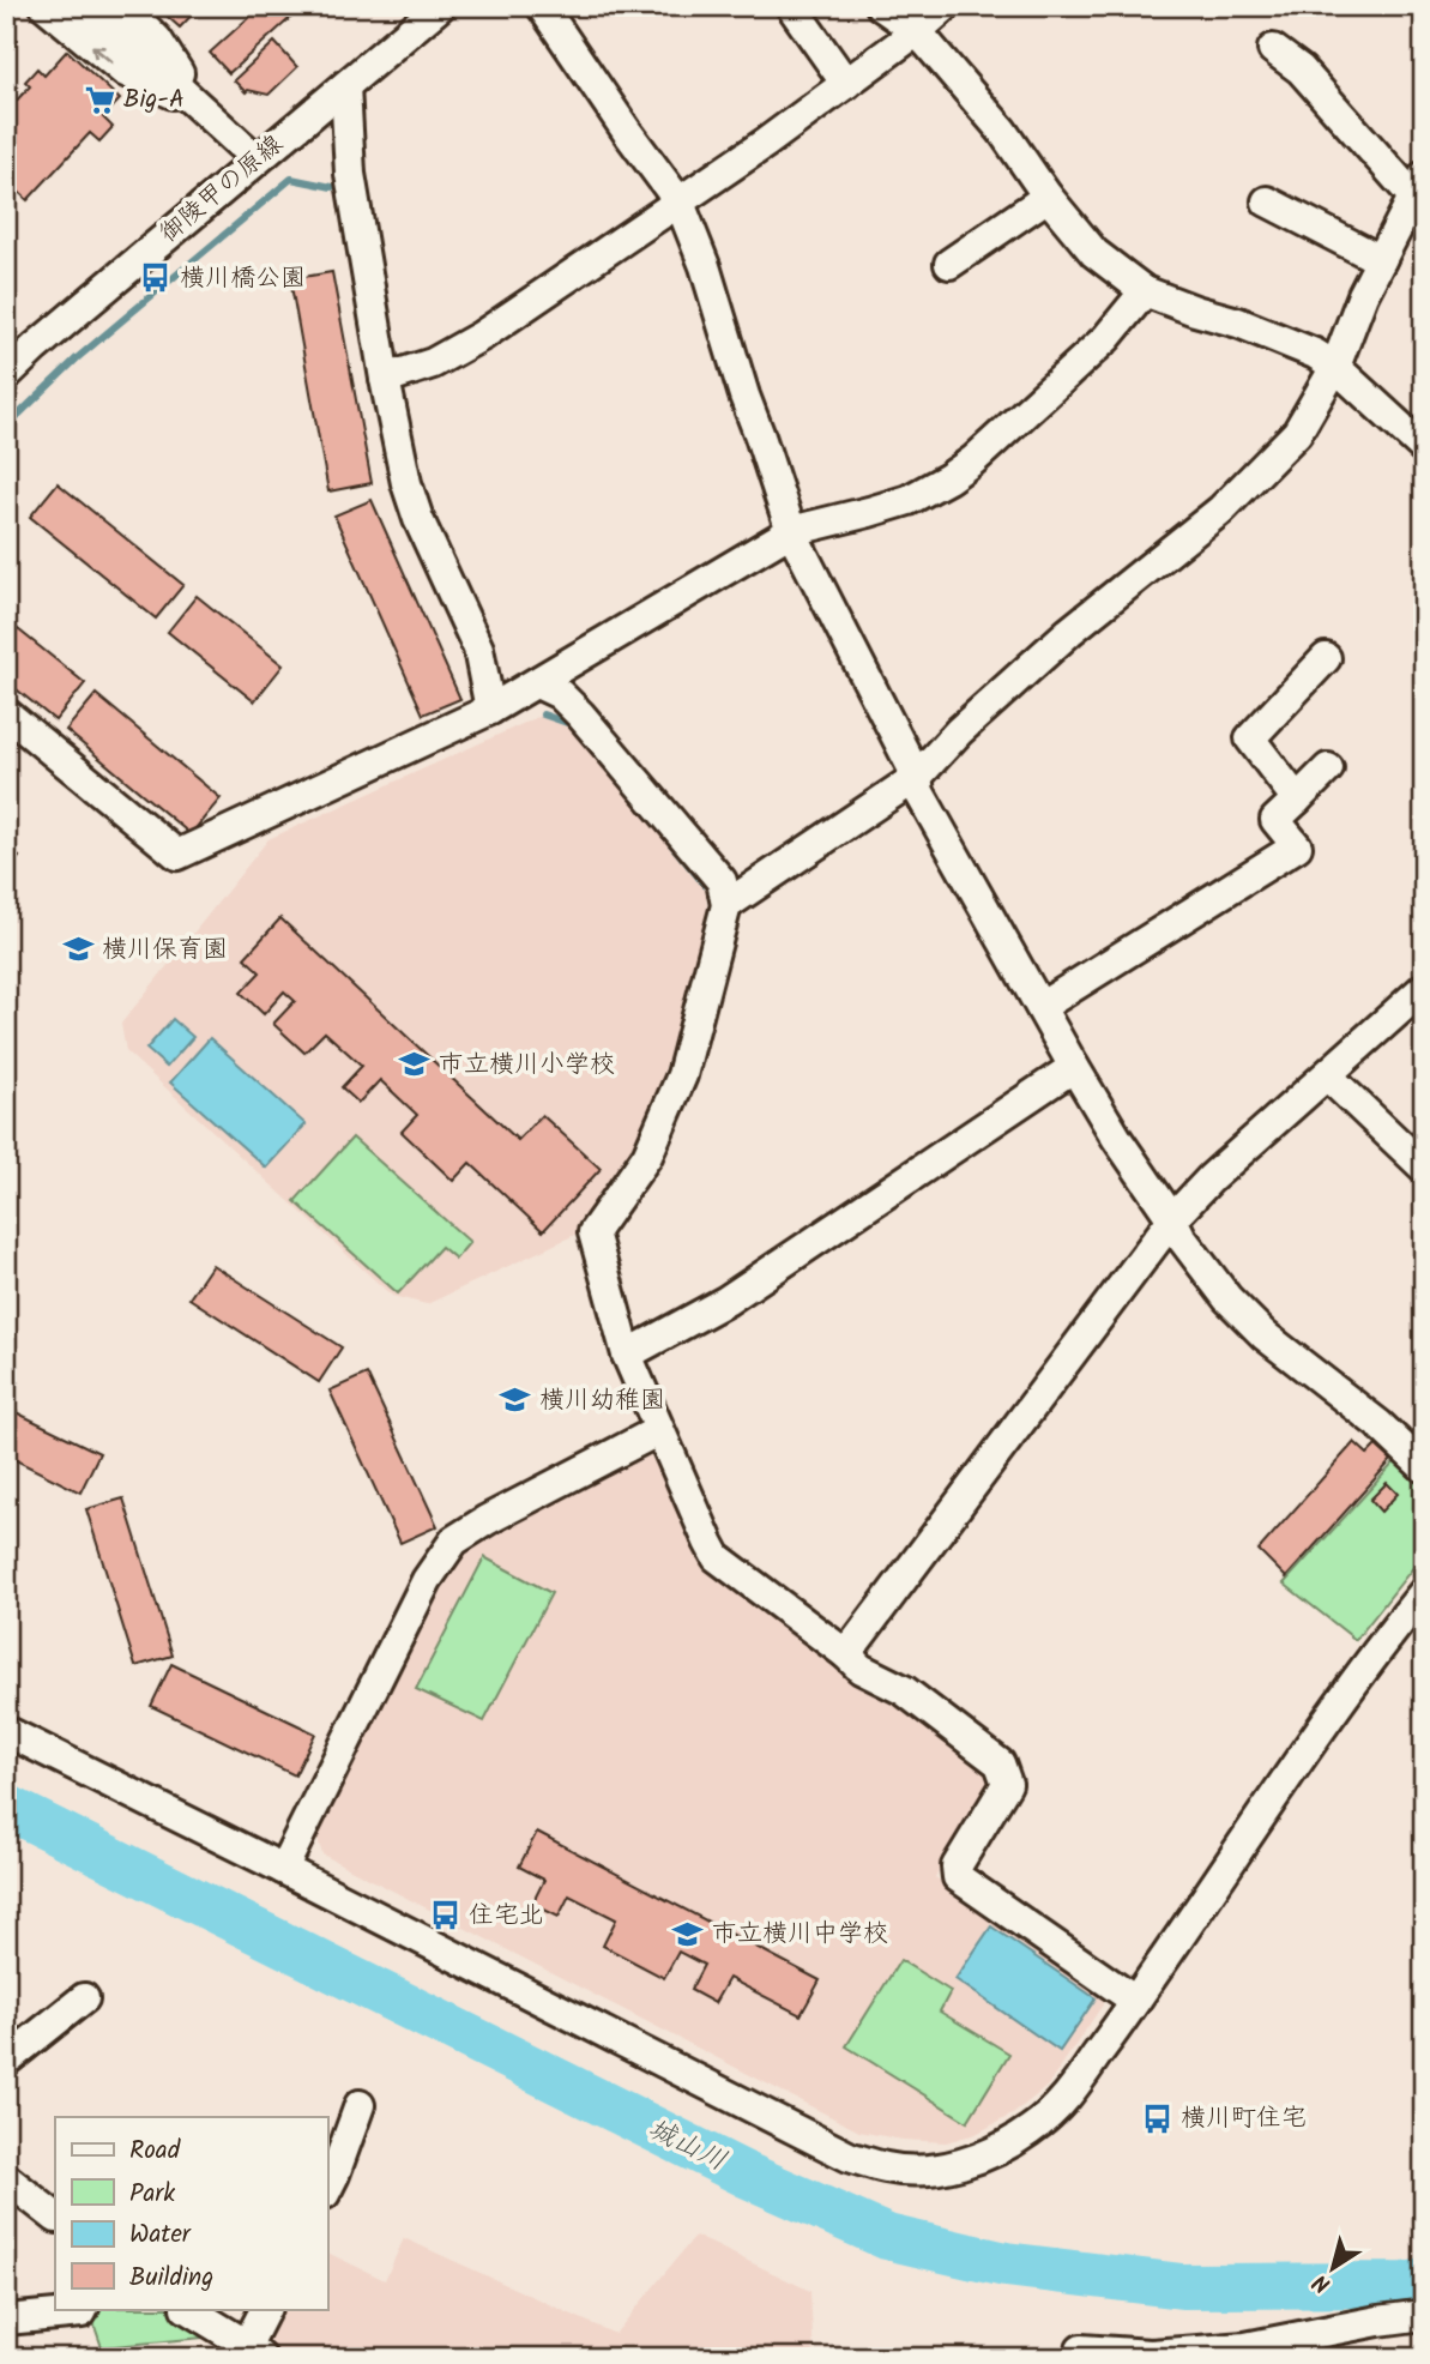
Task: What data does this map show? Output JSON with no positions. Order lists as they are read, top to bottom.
{
  "streets": {
    "street": ["御陵甲の原線"]
  },
  "water": ["城山川"],
  "places": {
    "supermarket": ["Big-A"],
    "bus stop": ["横川橋公園", "住宅北", "横川町住宅"],
    "school or university": [
      "横川保育園",
      "市立横川小学校",
      "横川幼稚園",
      "市立横川中学校"
    ]
  },
  "legend": [
    "Road",
    "Park",
    "Water",
    "Building"
  ],
  "north": "bottom left"
}
